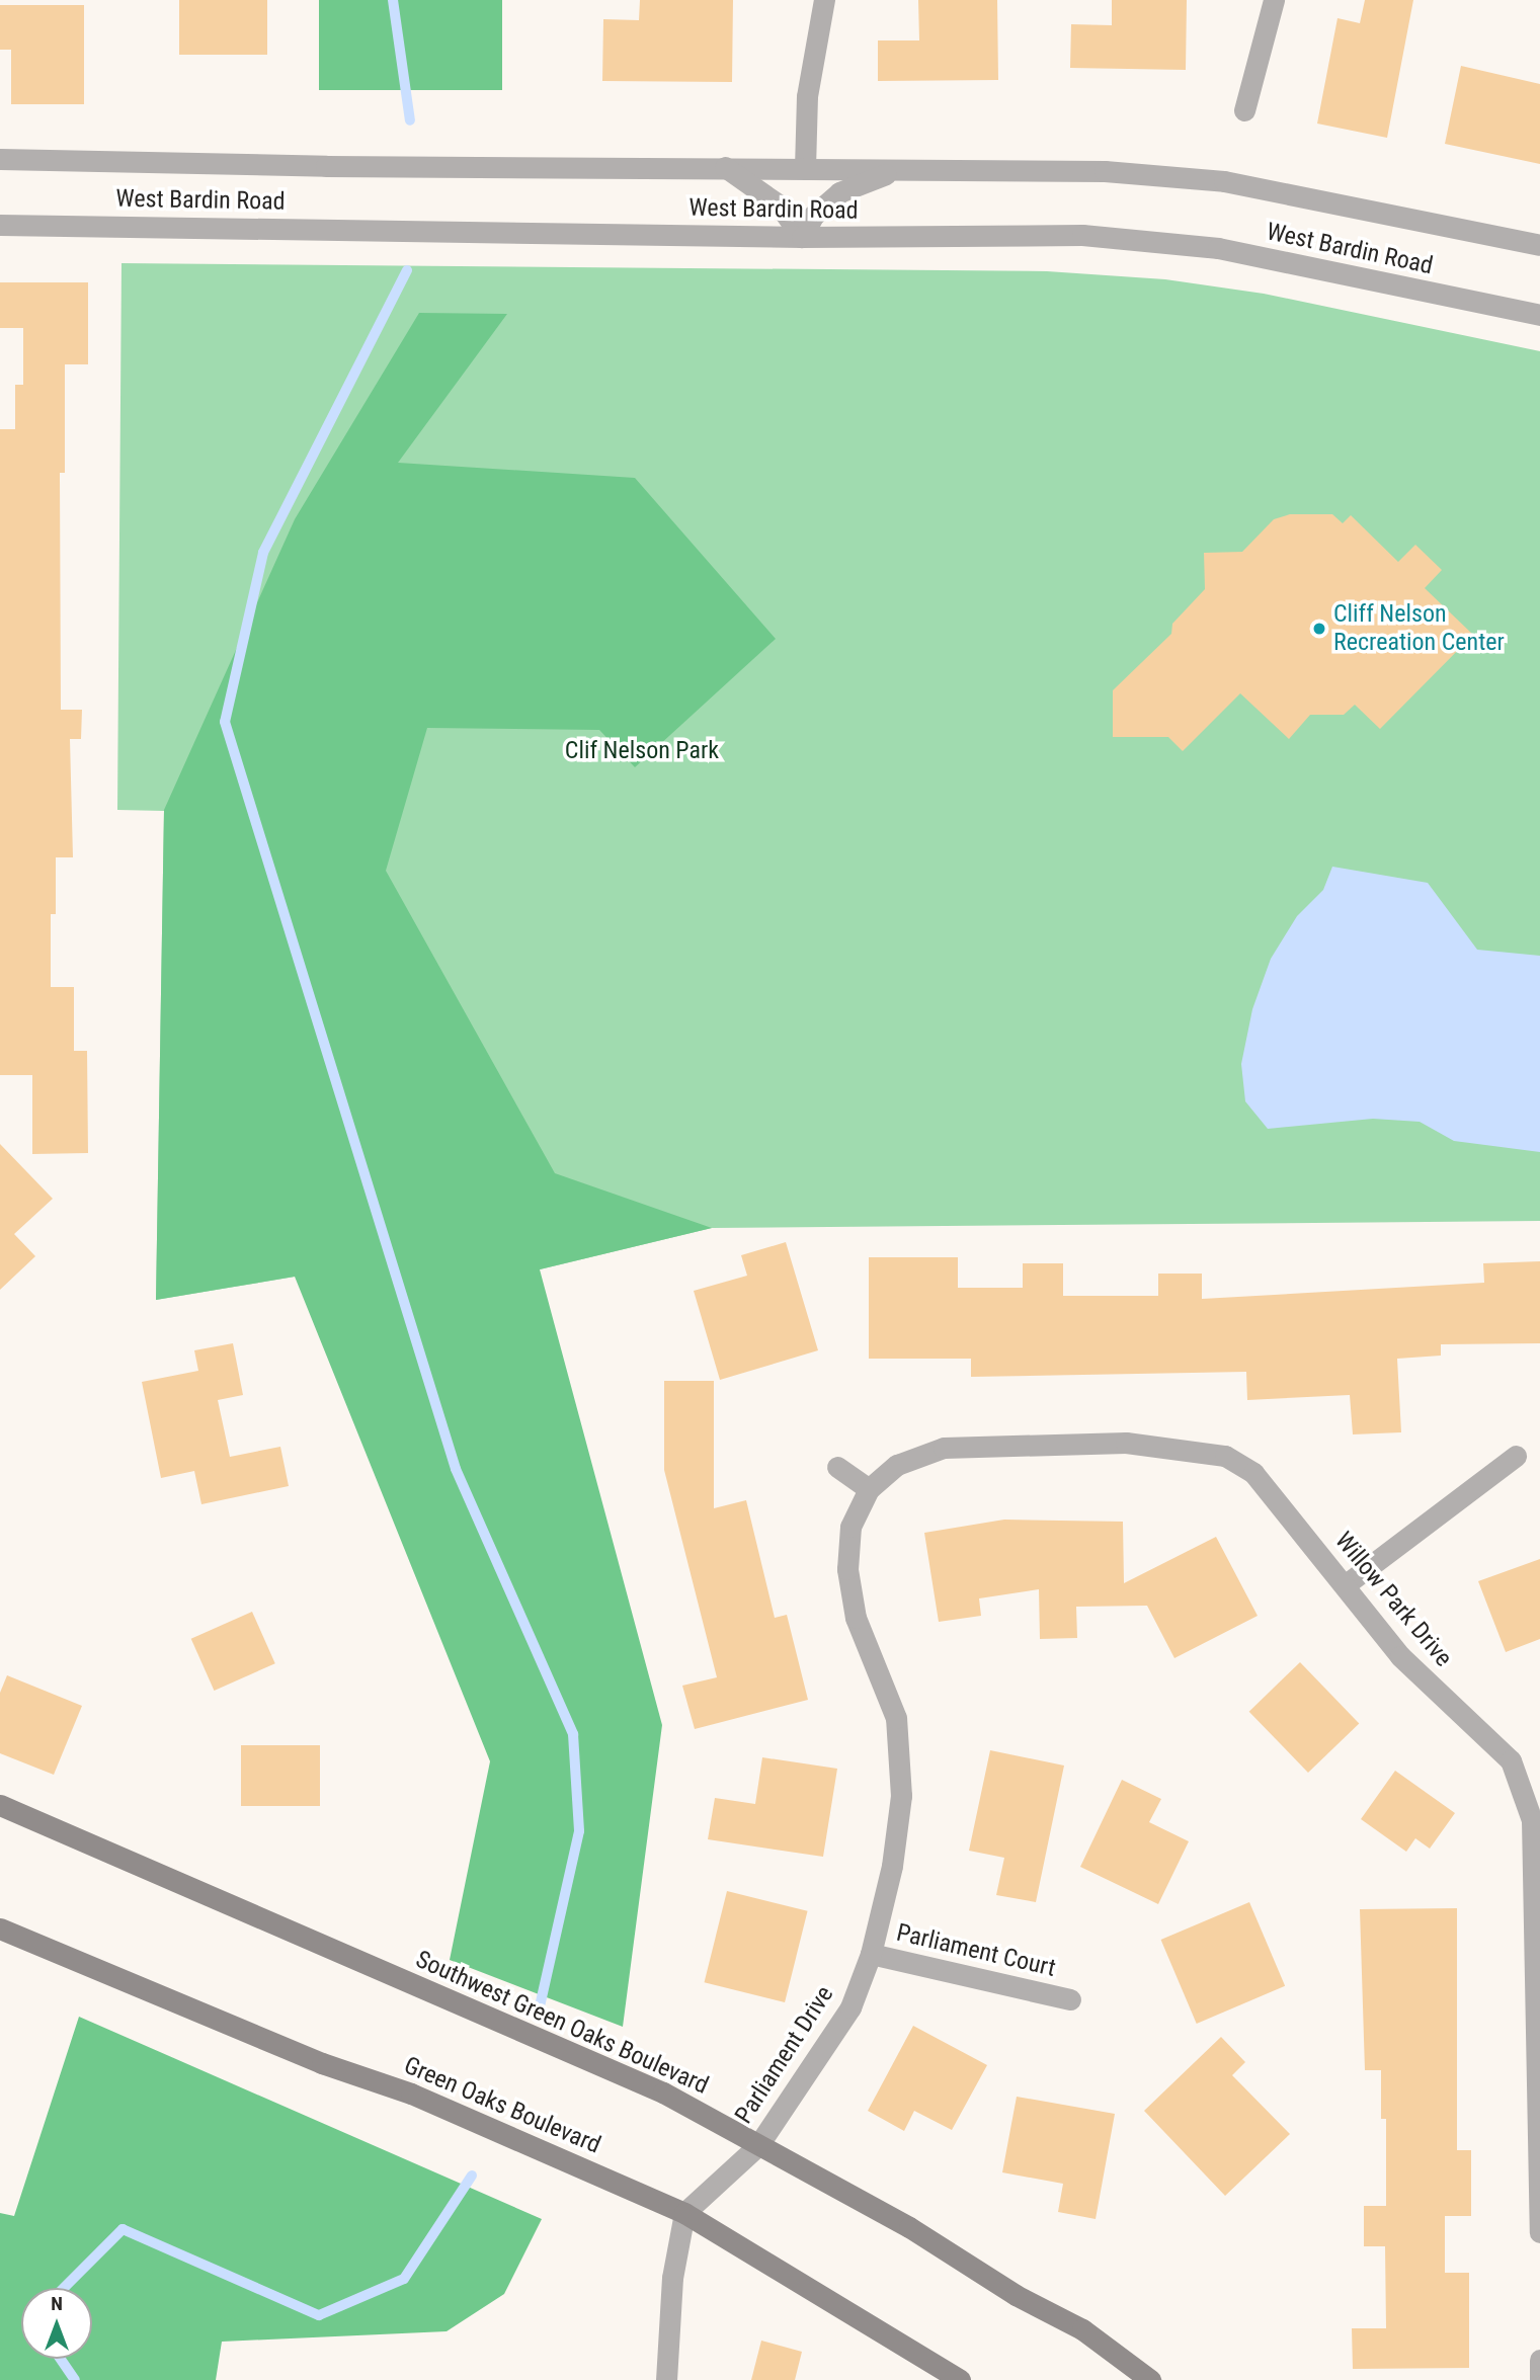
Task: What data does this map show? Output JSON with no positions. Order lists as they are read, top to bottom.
{
  "streets": {
    "main road": ["Southwest Green Oaks Boulevard", "Green Oaks Boulevard"],
    "street": [
      "West Bardin Road",
      "Willow Park Drive",
      "Parliament Court",
      "Parliament Drive"
    ]
  },
  "crossings": [
    ["Willow Park Drive", "Parliament Drive"],
    ["Parliament Court", "Parliament Drive"],
    ["Southwest Green Oaks Boulevard", "Parliament Drive"],
    ["Parliament Drive", "Green Oaks Boulevard"]
  ],
  "parks": ["Clif Nelson Park"],
  "places": ["Cliff Nelson Recreation Center"],
  "north": "top"
}
